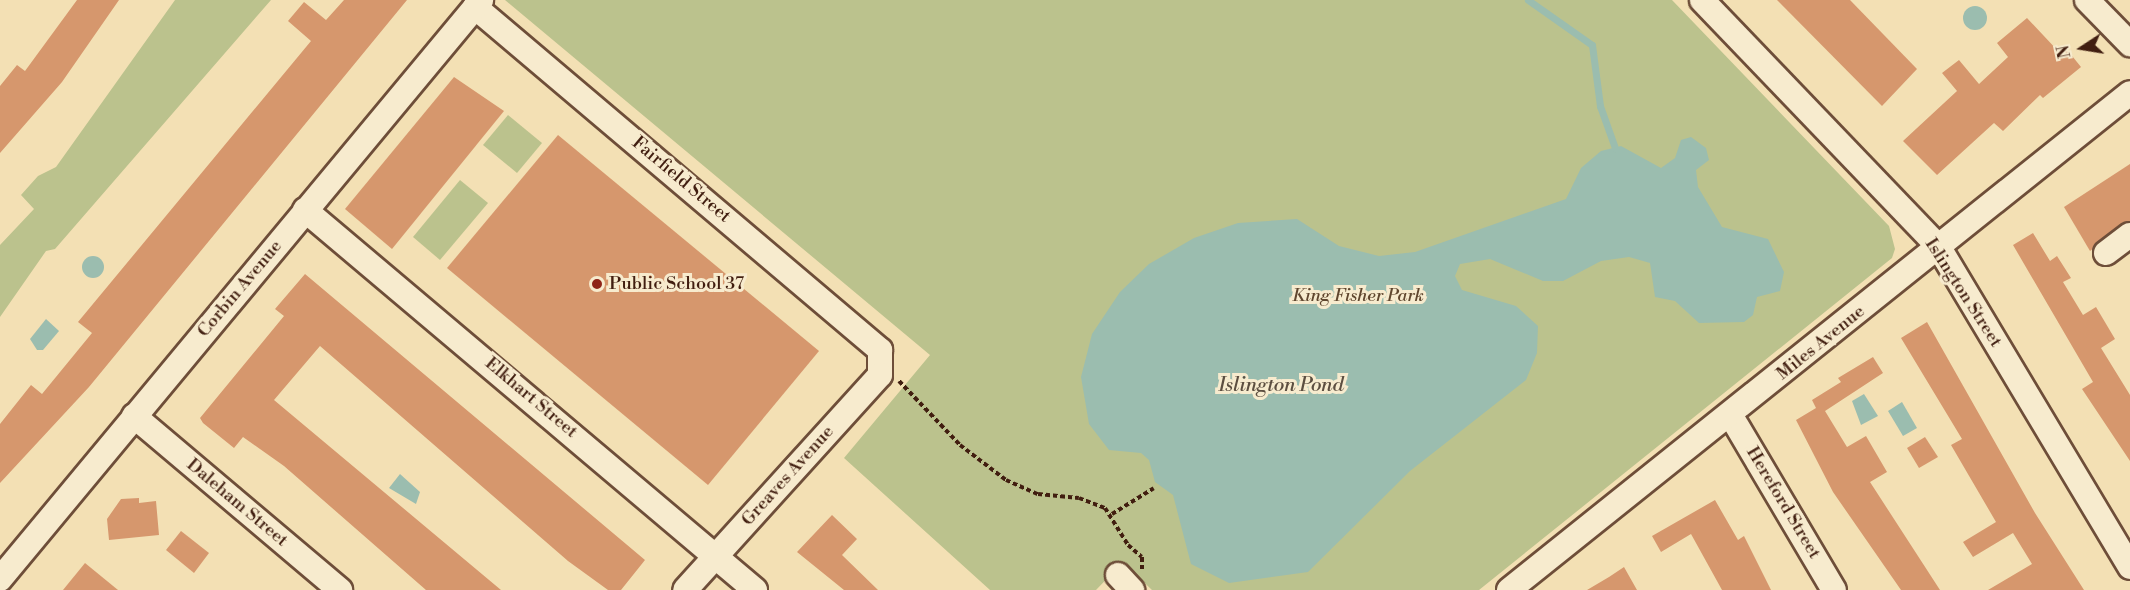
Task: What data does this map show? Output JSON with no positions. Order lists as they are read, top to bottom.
{
  "streets": {
    "street": [
      "Fairfield Street",
      "Corbin Avenue",
      "Islington Street",
      "Miles Avenue",
      "Elkhart Street",
      "Greaves Avenue",
      "Daleham Street",
      "Hereford Street"
    ]
  },
  "crossings": [
    ["Fairfield Street", "Corbin Avenue"],
    ["Fairfield Street", "Greaves Avenue"],
    ["Corbin Avenue", "Elkhart Street"],
    ["Corbin Avenue", "Daleham Street"],
    ["Islington Street", "Miles Avenue"],
    ["Miles Avenue", "Hereford Street"],
    ["Elkhart Street", "Greaves Avenue"]
  ],
  "water": ["Islington Pond"],
  "parks": ["King Fisher Park"],
  "places": ["Public School 37"],
  "north": "left"
}
